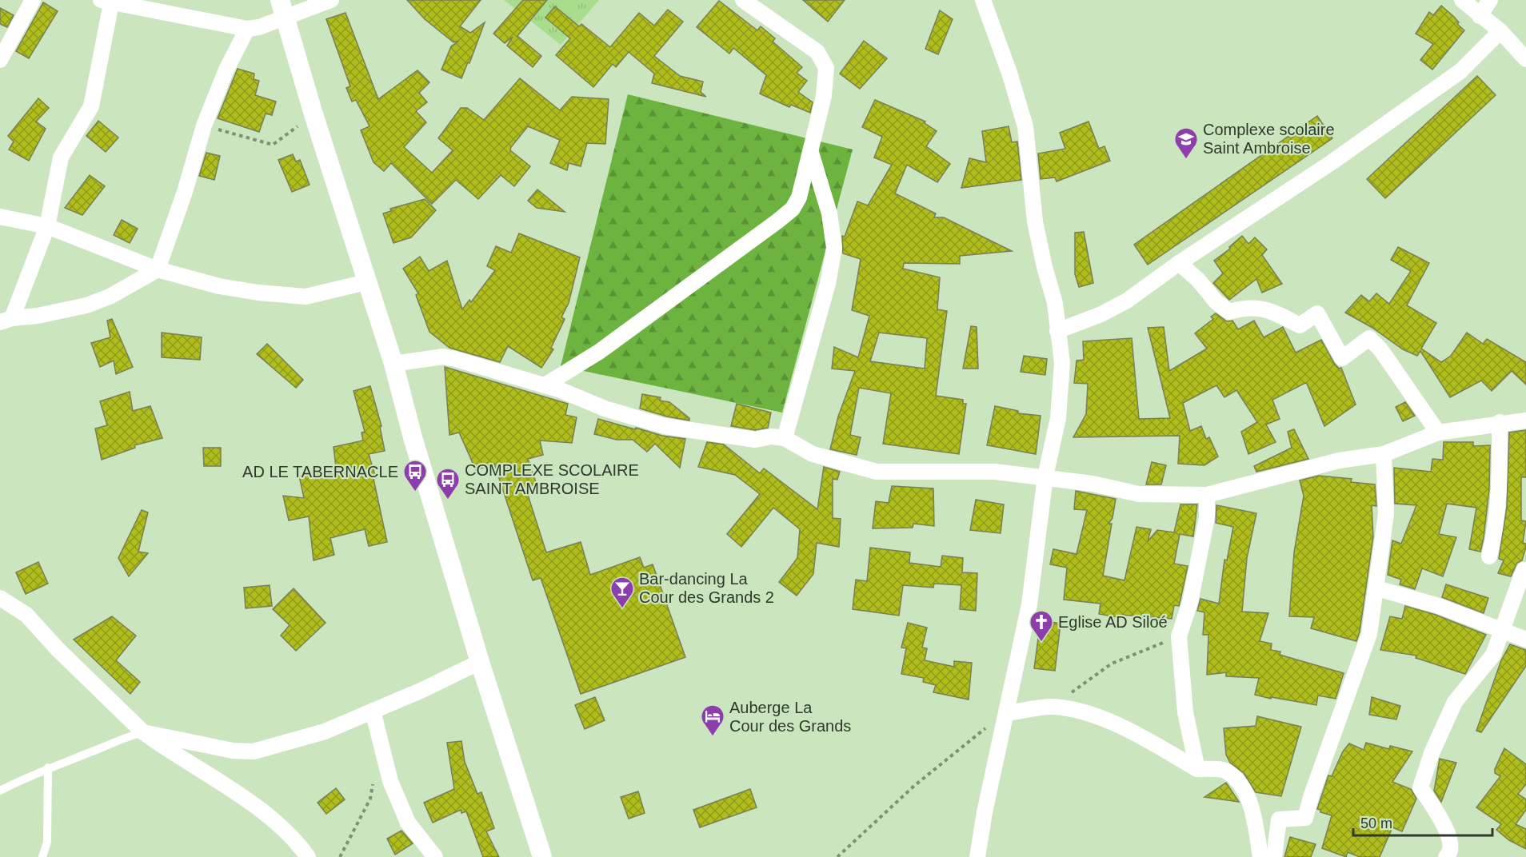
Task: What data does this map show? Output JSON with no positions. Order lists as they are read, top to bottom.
{
  "places": {
    "school or university": ["Complexe scolaire Saint Ambroise"],
    "bus stop": ["AD LE TABERNACLE", "COMPLEXE SCOLAIRE SAINT AMBROISE"],
    "bar": ["Bar-dancing La Cour des Grands 2"],
    "church": ["Eglise AD Siloé"],
    "hotel": ["Auberge La Cour des Grands"]
  },
  "scale_bar": "50 m"
}
